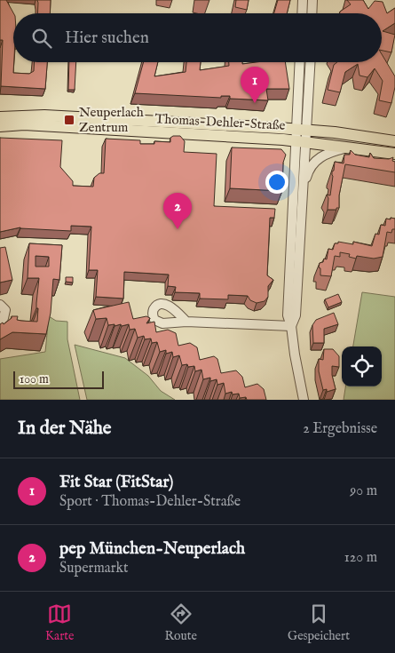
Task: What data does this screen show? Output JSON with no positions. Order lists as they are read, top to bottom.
{
  "streets": {
    "main road": ["Thomas-Dehler-Straße"]
  },
  "places": {
    "transit": ["Neuperlach Zentrum"]
  },
  "scale_bar": "100 m",
  "page": {
    "search": "Hier suchen",
    "pins": ["1", "2"],
    "scale": "100 m",
    "heading": ["In der Nähe", "2 Ergebnisse"],
    "list": [
      {
        "mark": "1",
        "name": "Fit Star (FitStar)",
        "note": "Sport · Thomas-Dehler-Straße",
        "value": "90 m"
      },
      {
        "mark": "2",
        "name": "pep München-Neuperlach",
        "note": "Supermarkt",
        "value": "120 m"
      }
    ],
    "nav": ["Karte", "Route", "Gespeichert"]
  }
}
